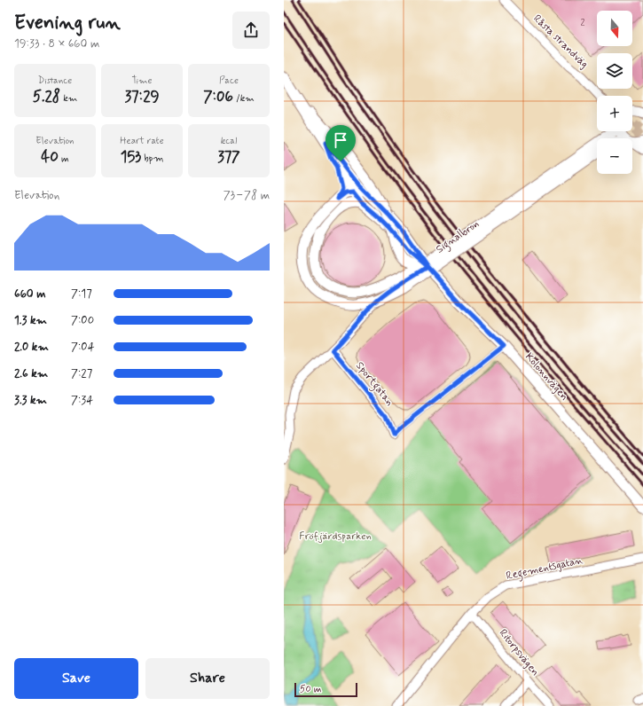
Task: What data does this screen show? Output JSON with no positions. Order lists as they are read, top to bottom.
{
  "streets": {
    "street": [
      "Råsta strandväg",
      "Signalbron",
      "Kolonnvägen",
      "Sportgatan",
      "Regementsgatan",
      "Ritorpsvägen"
    ]
  },
  "crossings": [
    ["Signalbron", "Kolonnvägen"],
    ["Regementsgatan", "Ritorpsvägen"]
  ],
  "parks": ["Fröfjärdsparken"],
  "house_numbers": ["2"],
  "scale_bar": "50 m",
  "north": "bottom",
  "page": {
    "heading": ["Evening run", "19:33 · 8 × 660 m"],
    "map_buttons": ["+", "−"],
    "stats": [
      ["Distance", "5.28 km"],
      ["Time", "37:29"],
      ["Pace", "7:06 /km"],
      ["Elevation", "40 m"],
      ["Heart rate", "153 bpm"],
      ["kcal", "377"]
    ],
    "chart": ["Elevation", "73–78 m"],
    "list": [
      {
        "name": "660 m",
        "note": "7:17"
      },
      {
        "name": "1.3 km",
        "note": "7:00"
      },
      {
        "name": "2.0 km",
        "note": "7:04"
      },
      {
        "name": "2.6 km",
        "note": "7:27"
      },
      {
        "name": "3.3 km",
        "note": "7:34"
      }
    ],
    "buttons": ["Save", "Share"],
    "scale": "50 m"
  }
}
